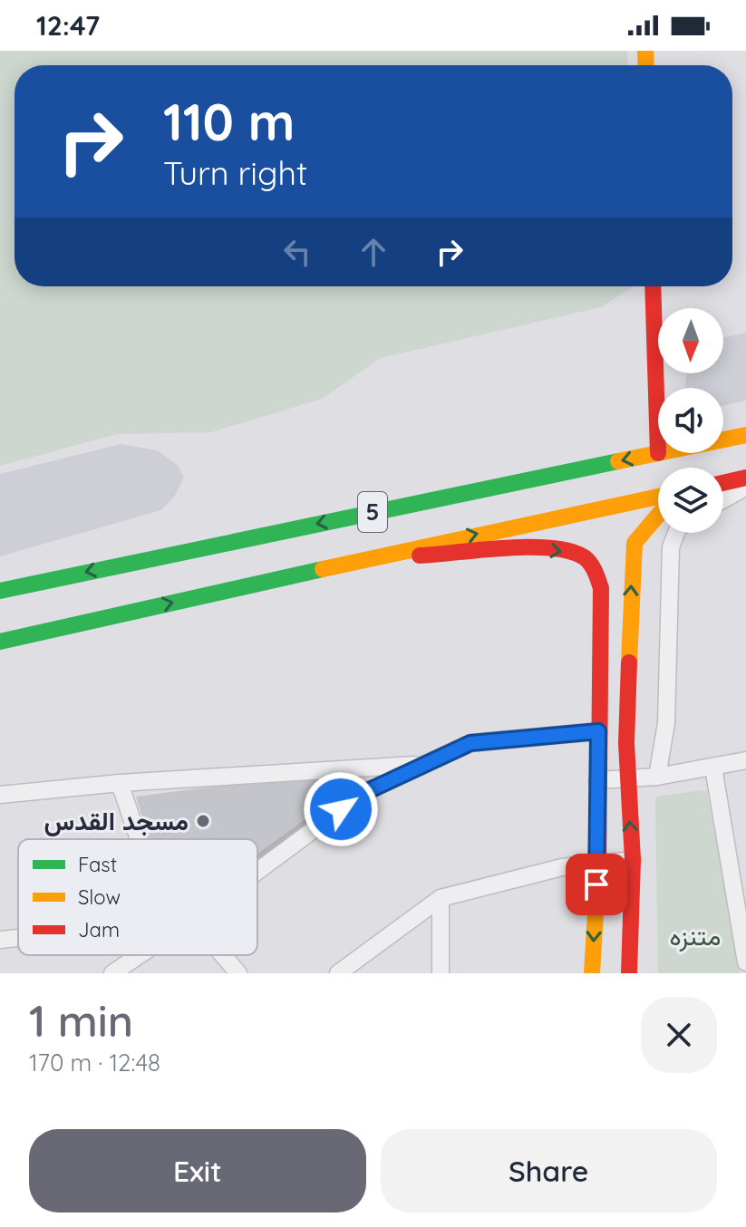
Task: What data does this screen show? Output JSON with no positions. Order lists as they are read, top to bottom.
{
  "streets": {
    "main road": ["5"]
  },
  "parks": ["متنزه"],
  "places": ["مسجد القدس"],
  "legend": ["Fast", "Slow", "Jam"],
  "north": "bottom",
  "page": {
    "status": "12:47",
    "turn": ["110 m", "Turn right"],
    "heading": ["1 min", "170 m · 12:48"],
    "buttons": ["Exit", "Share"]
  }
}
